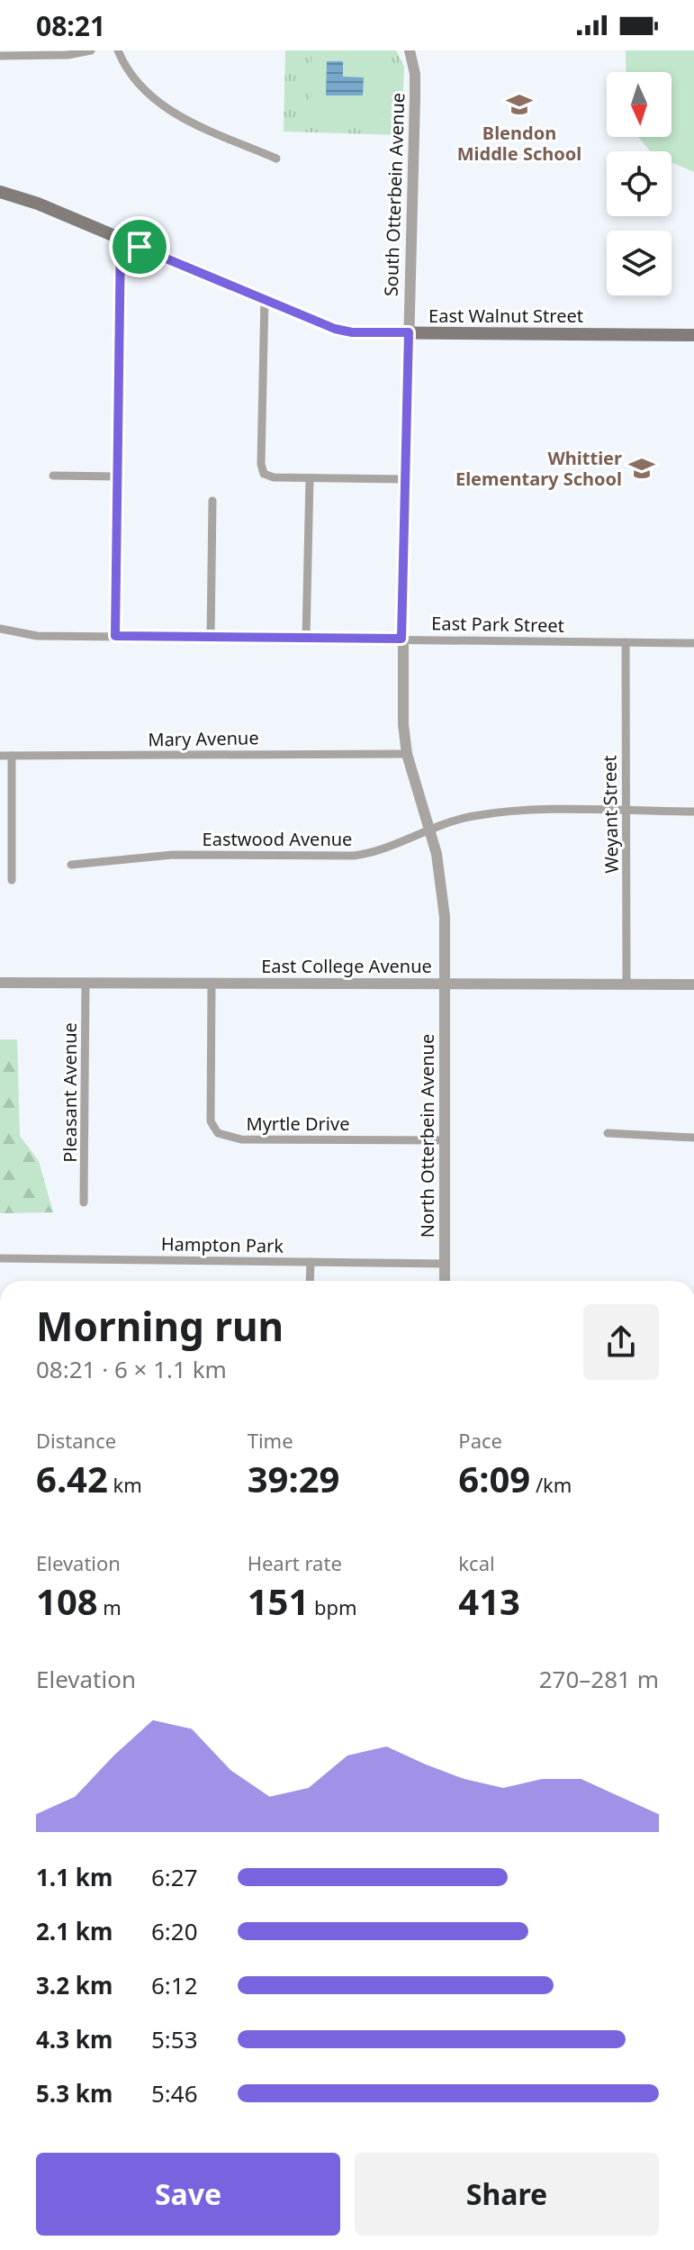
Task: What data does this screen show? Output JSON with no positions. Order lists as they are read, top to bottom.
{
  "streets": {
    "main road": ["East Walnut Street"],
    "street": [
      "South Otterbein Avenue",
      "East Park Street",
      "Mary Avenue",
      "Weyant Street",
      "Eastwood Avenue",
      "East College Avenue",
      "Pleasant Avenue",
      "Myrtle Drive",
      "North Otterbein Avenue",
      "Hampton Park"
    ]
  },
  "crossings": [
    ["South Otterbein Avenue", "East Walnut Street"],
    ["South Otterbein Avenue", "East Park Street"],
    ["South Otterbein Avenue", "Mary Avenue"],
    ["South Otterbein Avenue", "Eastwood Avenue"],
    ["South Otterbein Avenue", "East College Avenue"],
    ["South Otterbein Avenue", "North Otterbein Avenue"],
    ["East Park Street", "Weyant Street"],
    ["Weyant Street", "Eastwood Avenue"],
    ["Weyant Street", "East College Avenue"],
    ["East College Avenue", "Pleasant Avenue"],
    ["East College Avenue", "Myrtle Drive"],
    ["East College Avenue", "North Otterbein Avenue"],
    ["Myrtle Drive", "North Otterbein Avenue"],
    ["North Otterbein Avenue", "Hampton Park"]
  ],
  "places": {
    "school or university": ["Blendon Middle School", "Whittier Elementary School"]
  },
  "north": "bottom",
  "page": {
    "status": "08:21",
    "heading": ["Morning run", "08:21 · 6 × 1.1 km"],
    "stats": [
      ["Distance", "6.42 km"],
      ["Time", "39:29"],
      ["Pace", "6:09 /km"],
      ["Elevation", "108 m"],
      ["Heart rate", "151 bpm"],
      ["kcal", "413"]
    ],
    "chart": ["Elevation", "270–281 m"],
    "list": [
      {
        "name": "1.1 km",
        "note": "6:27"
      },
      {
        "name": "2.1 km",
        "note": "6:20"
      },
      {
        "name": "3.2 km",
        "note": "6:12"
      },
      {
        "name": "4.3 km",
        "note": "5:53"
      },
      {
        "name": "5.3 km",
        "note": "5:46"
      }
    ],
    "buttons": ["Save", "Share"]
  }
}
